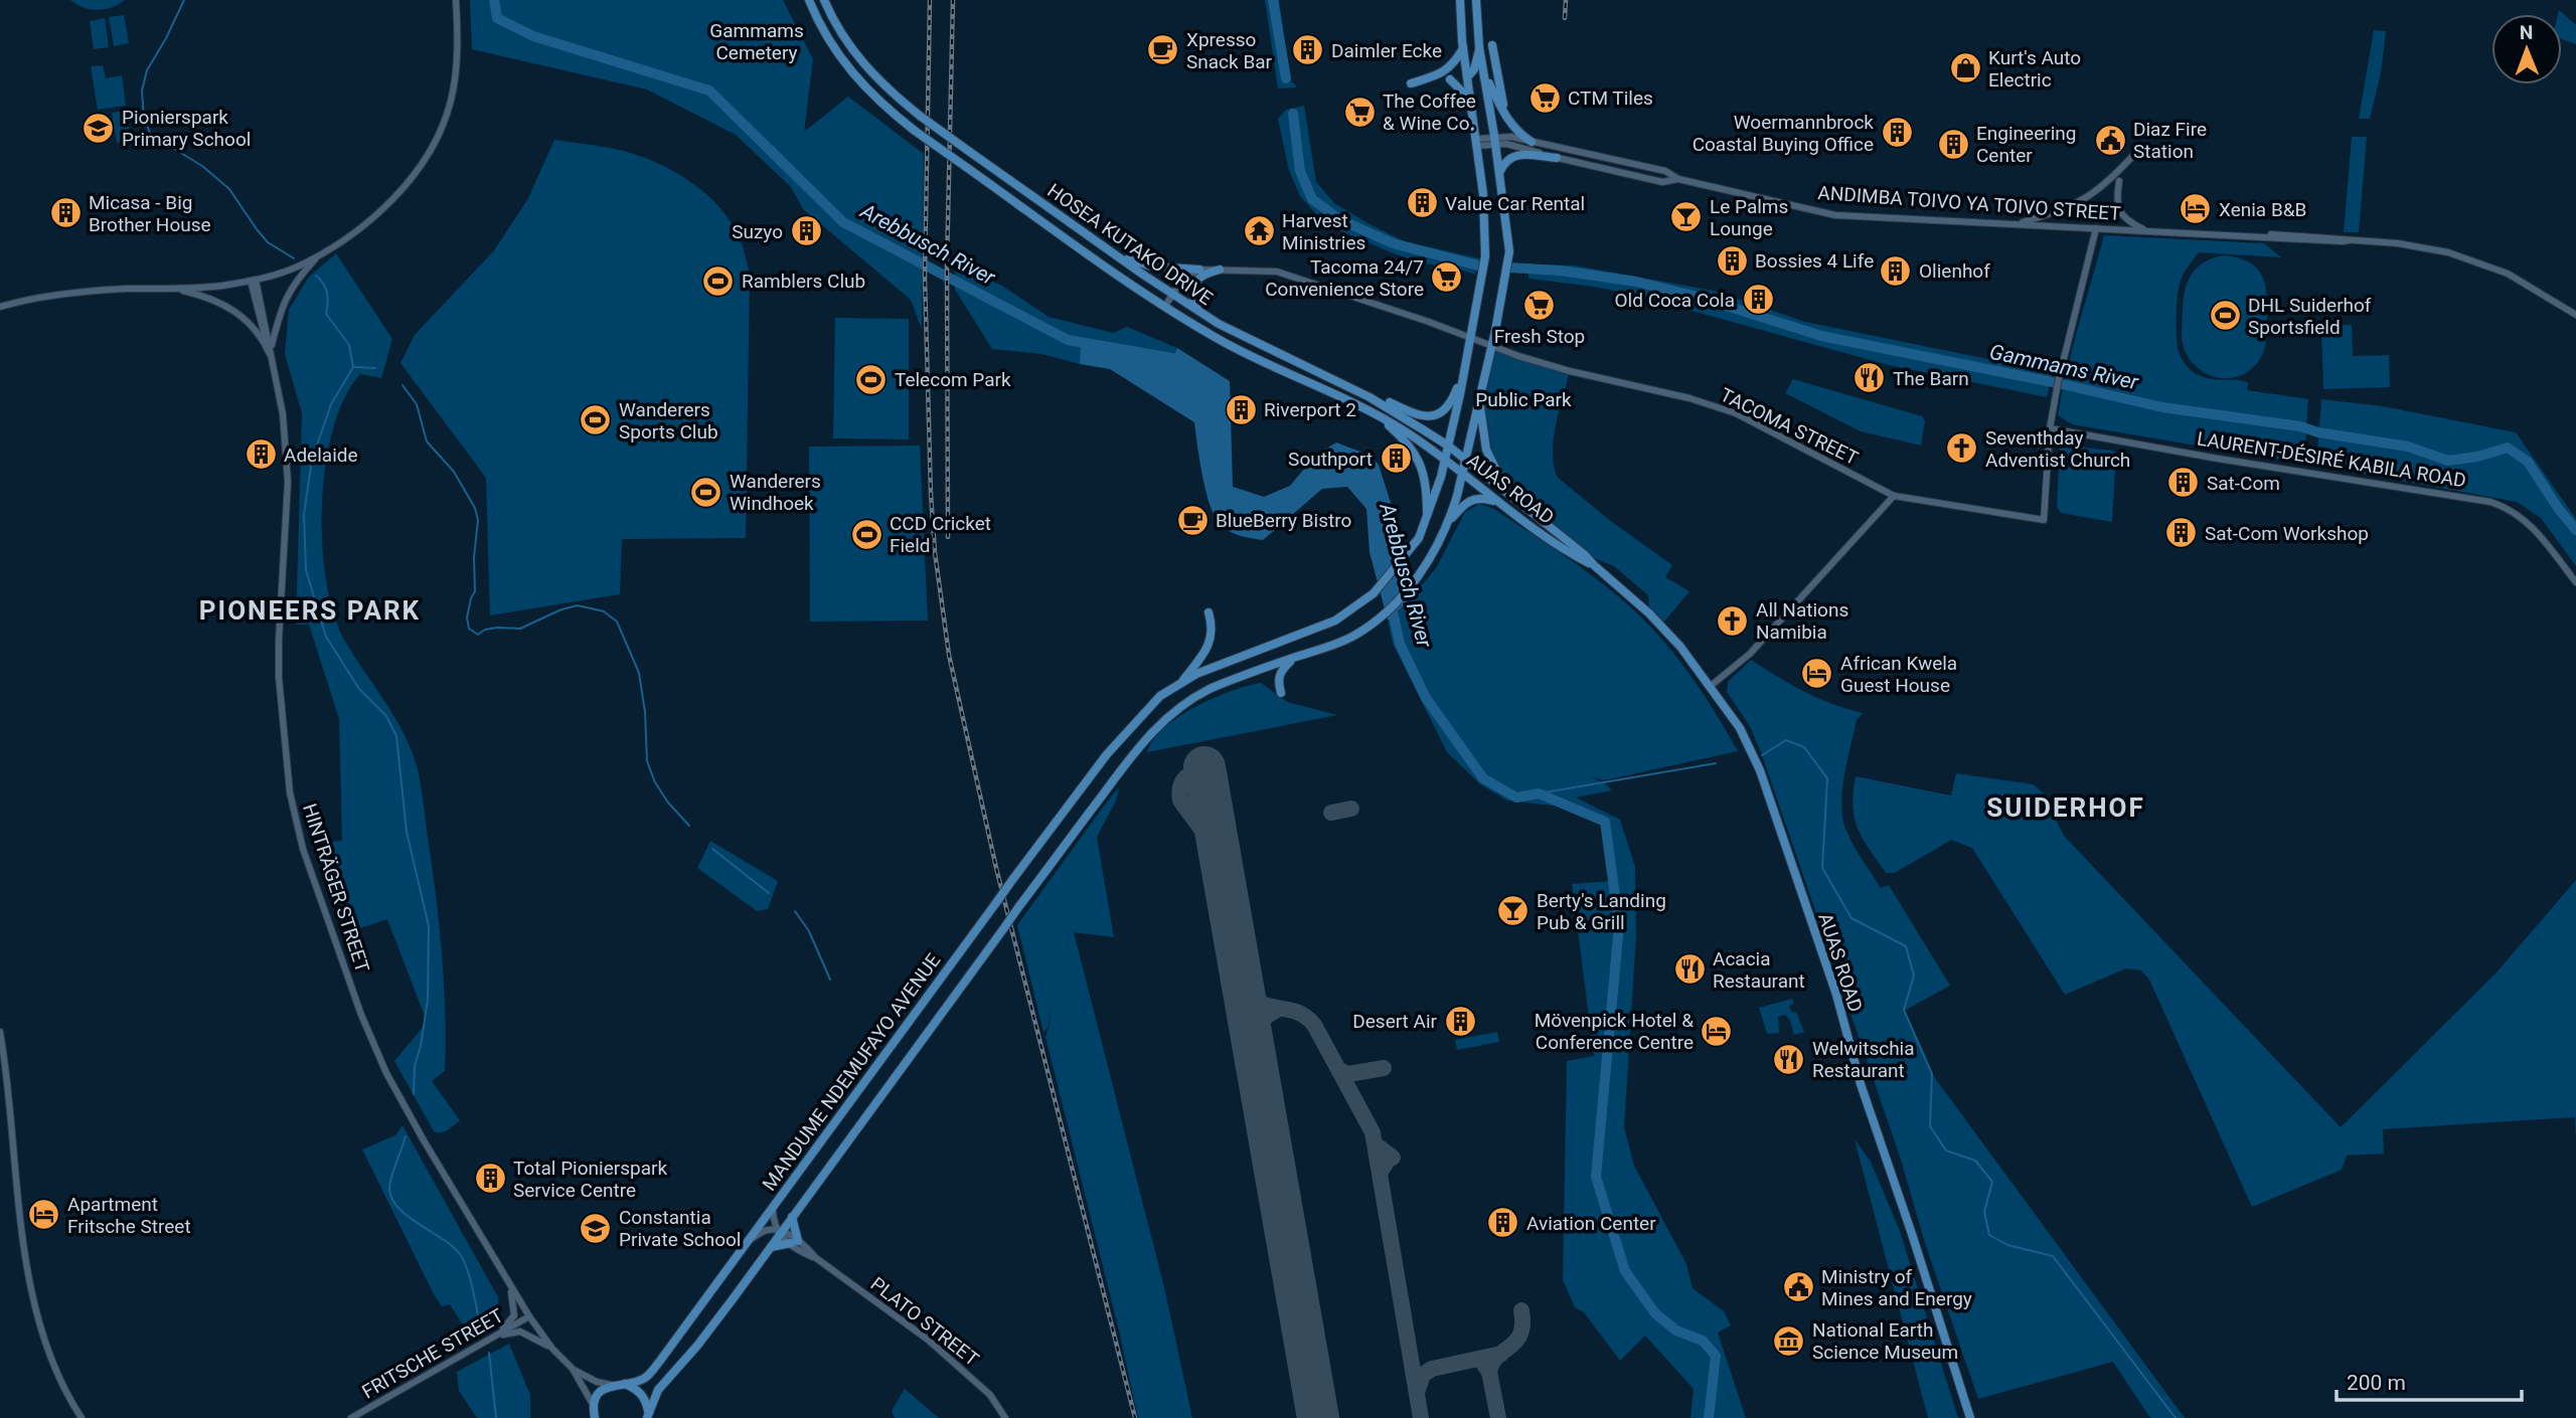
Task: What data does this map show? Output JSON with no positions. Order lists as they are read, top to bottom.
{
  "streets": {
    "main road": ["HOSEA KUTAKO DRIVE", "AUAS ROAD", "MANDUME NDEMUFAYO AVENUE"],
    "street": [
      "ANDIMBA TOIVO YA TOIVO STREET",
      "TACOMA STREET",
      "LAURENT-DÉSIRÉ KABILA ROAD",
      "HINTRÄGER STREET",
      "PLATO STREET",
      "FRITSCHE STREET"
    ]
  },
  "crossings": [
    ["HOSEA KUTAKO DRIVE", "AUAS ROAD"],
    ["TACOMA STREET", "LAURENT-DÉSIRÉ KABILA ROAD"],
    ["HINTRÄGER STREET", "MANDUME NDEMUFAYO AVENUE"],
    ["HINTRÄGER STREET", "FRITSCHE STREET"],
    ["MANDUME NDEMUFAYO AVENUE", "PLATO STREET"]
  ],
  "districts": ["PIONEERS PARK", "SUIDERHOF"],
  "water": ["Arebbusch River", "Gammams River"],
  "parks": ["Gammams Cemetery", "Public Park"],
  "places": {
    "cafe": ["Xpresso Snack Bar", "BlueBerry Bistro"],
    "building": [
      "Daimler Ecke",
      "Woermannbrock Coastal Buying Office",
      "Engineering Center",
      "Value Car Rental",
      "Micasa - Big Brother House",
      "Suzyo",
      "Bossies 4 Life",
      "Olienhof",
      "Old Coca Cola",
      "Riverport 2",
      "Adelaide",
      "Southport",
      "Sat-Com",
      "Sat-Com Workshop",
      "Desert Air",
      "Total Pionierspark Service Centre",
      "Aviation Center"
    ],
    "shop": ["Kurt's Auto Electric"],
    "supermarket": [
      "CTM Tiles",
      "The Coffee & Wine Co.",
      "Tacoma 24/7 Convenience Store",
      "Fresh Stop"
    ],
    "school or university": ["Pionierspark Primary School", "Constantia Private School"],
    "public building": ["Diaz Fire Station", "Ministry of Mines and Energy"],
    "hotel": [
      "Xenia B&B",
      "African Kwela Guest House",
      "Mövenpick Hotel & Conference Centre",
      "Apartment Fritsche Street"
    ],
    "bar": ["Le Palms Lounge", "Berty's Landing Pub & Grill"],
    "temple": ["Harvest Ministries"],
    "sports": [
      "Ramblers Club",
      "DHL Suiderhof Sportsfield",
      "Telecom Park",
      "Wanderers Sports Club",
      "Wanderers Windhoek",
      "CCD Cricket Field"
    ],
    "restaurant": ["The Barn", "Acacia Restaurant", "Welwitschia Restaurant"],
    "church": ["Seventhday Adventist Church", "All Nations Namibia"],
    "museum": ["National Earth Science Museum"]
  },
  "scale_bar": "200 m",
  "north": "top"
}
